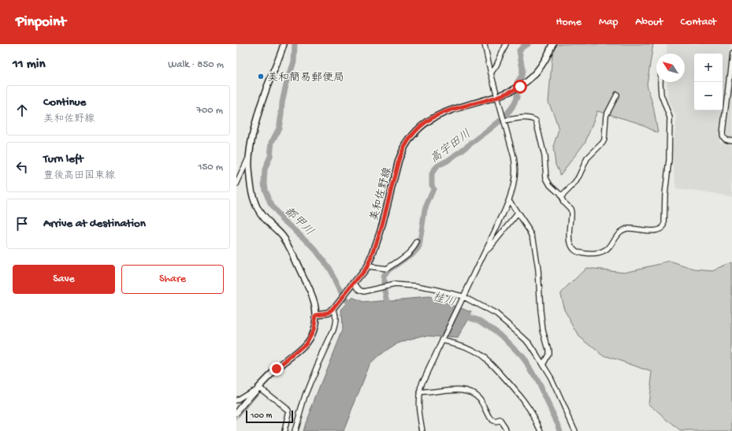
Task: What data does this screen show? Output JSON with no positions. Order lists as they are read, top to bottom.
{
  "streets": {
    "main road": ["美和佐野線"]
  },
  "water": ["高宇田川", "都甲川", "桂川"],
  "places": ["美和簡易郵便局"],
  "scale_bar": "100 m",
  "north": "top left",
  "page": {
    "header": "Pinpoint",
    "nav": [
      "Home",
      "Map",
      "About",
      "Contact"
    ],
    "heading": ["11 min", "Walk · 850 m"],
    "map_buttons": ["+", "−"],
    "list": [
      ["Continue", "美和佐野線", "700 m"],
      ["Turn left", "豊後高田国東線", "150 m"],
      "Arrive at destination"
    ],
    "buttons": ["Save", "Share"],
    "scale": "100 m"
  }
}
